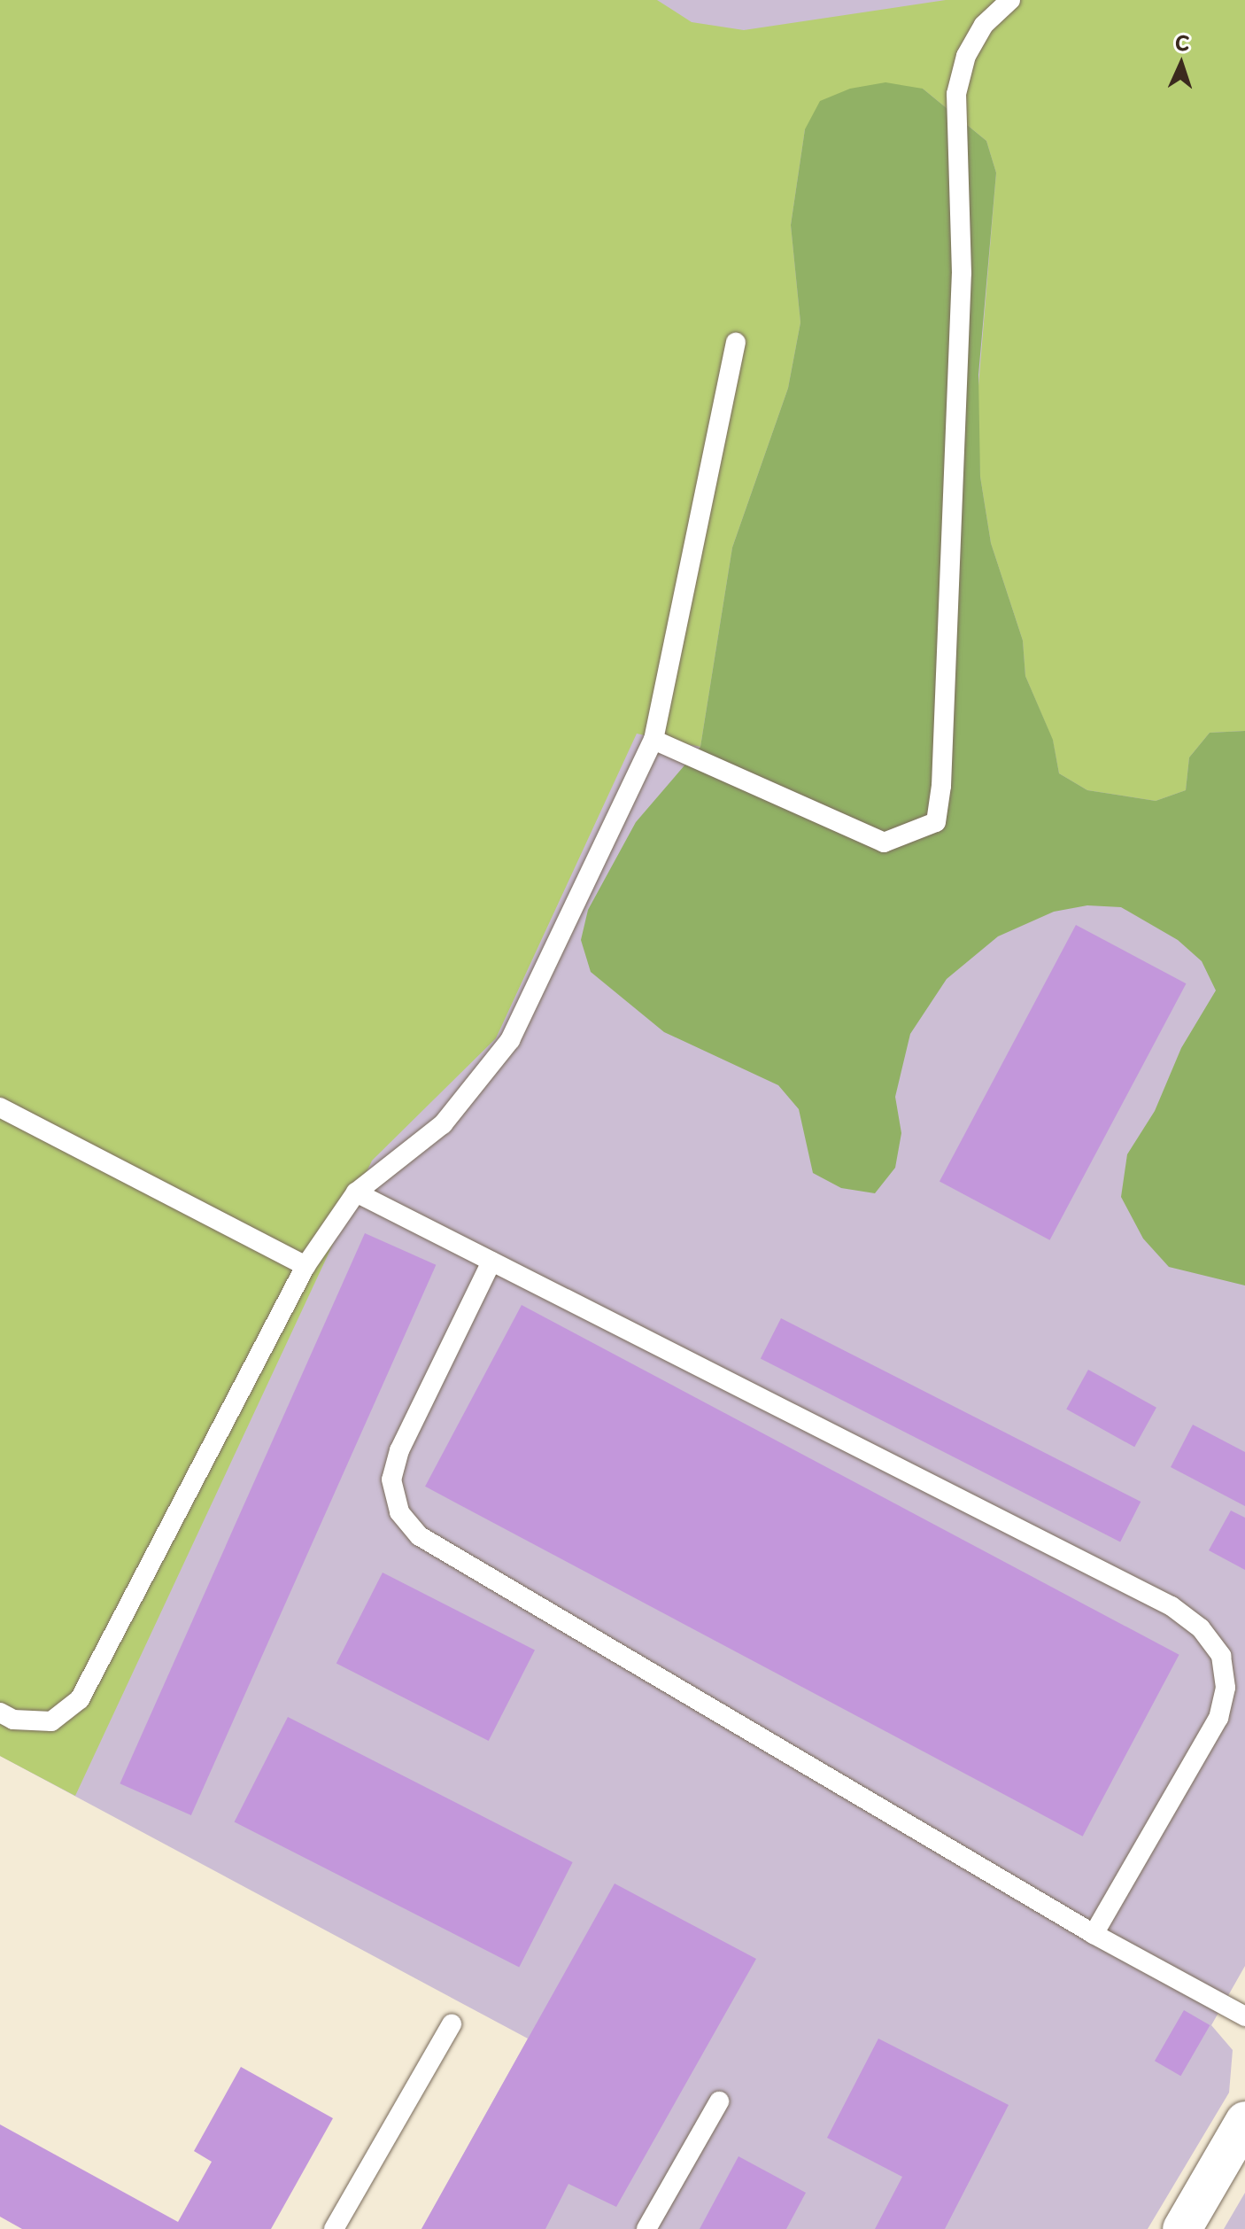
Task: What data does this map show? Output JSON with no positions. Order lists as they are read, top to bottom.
{
  "north": "top"
}
